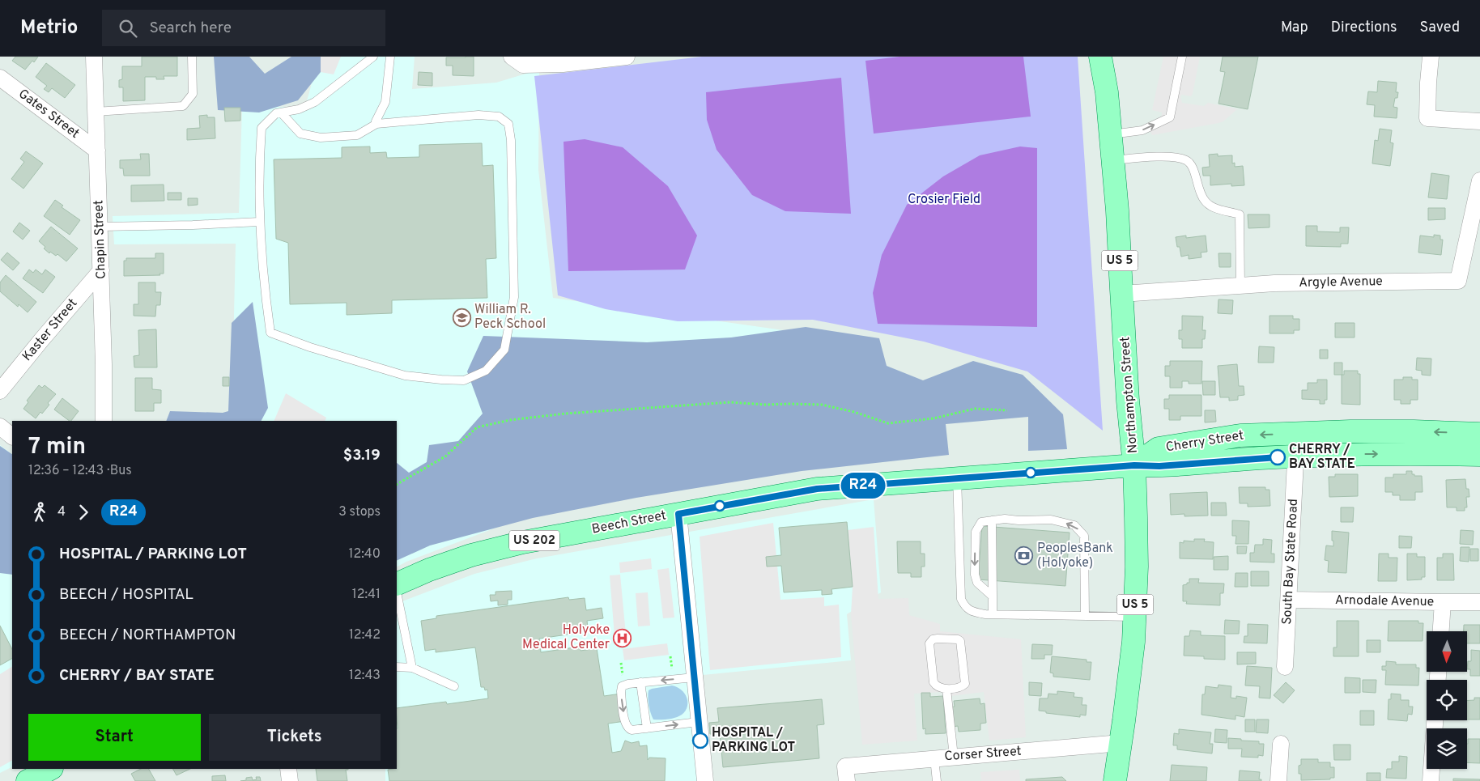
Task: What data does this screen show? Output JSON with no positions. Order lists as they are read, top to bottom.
{
  "streets": {
    "main road": [
      "US 5",
      "Northampton Street",
      "Cherry Street",
      "Beech Street",
      "US 202"
    ],
    "street": [
      "Gates Street",
      "Chapin Street",
      "Argyle Avenue",
      "Kaster Street",
      "South Bay State Road",
      "Arnodale Avenue",
      "Corser Street"
    ]
  },
  "crossings": [
    ["Gates Street", "Chapin Street"],
    ["Chapin Street", "Kaster Street"],
    ["Argyle Avenue", "Northampton Street"],
    ["Northampton Street", "Cherry Street"],
    ["Northampton Street", "Beech Street"],
    ["Northampton Street", "Corser Street"],
    ["Cherry Street", "Beech Street"],
    ["Cherry Street", "South Bay State Road"],
    ["South Bay State Road", "Arnodale Avenue"]
  ],
  "parks": ["Crosier Field"],
  "places": {
    "school or university": ["William R. Peck School"],
    "other": ["CHERRY / BAY STATE", "HOSPITAL / PARKING LOT"],
    "bank": ["PeoplesBank (Holyoke)"],
    "hospital": ["Holyoke Medical Center"]
  },
  "lines": ["bus line R24"],
  "north": "bottom",
  "page": {
    "header": "Metrio",
    "search": "Search here",
    "nav": ["Map", "Directions", "Saved"],
    "on_map": "R24",
    "heading": ["7 min", "12:36 – 12:43 · Bus", "$3.19"],
    "legs": ["4", "R24", "3 stops"],
    "list": [
      {
        "name": "HOSPITAL / PARKING LOT",
        "value": "12:40"
      },
      {
        "name": "BEECH / HOSPITAL",
        "value": "12:41"
      },
      {
        "name": "BEECH / NORTHAMPTON",
        "value": "12:42"
      },
      {
        "name": "CHERRY / BAY STATE",
        "value": "12:43"
      }
    ],
    "buttons": ["Start", "Tickets"]
  }
}
